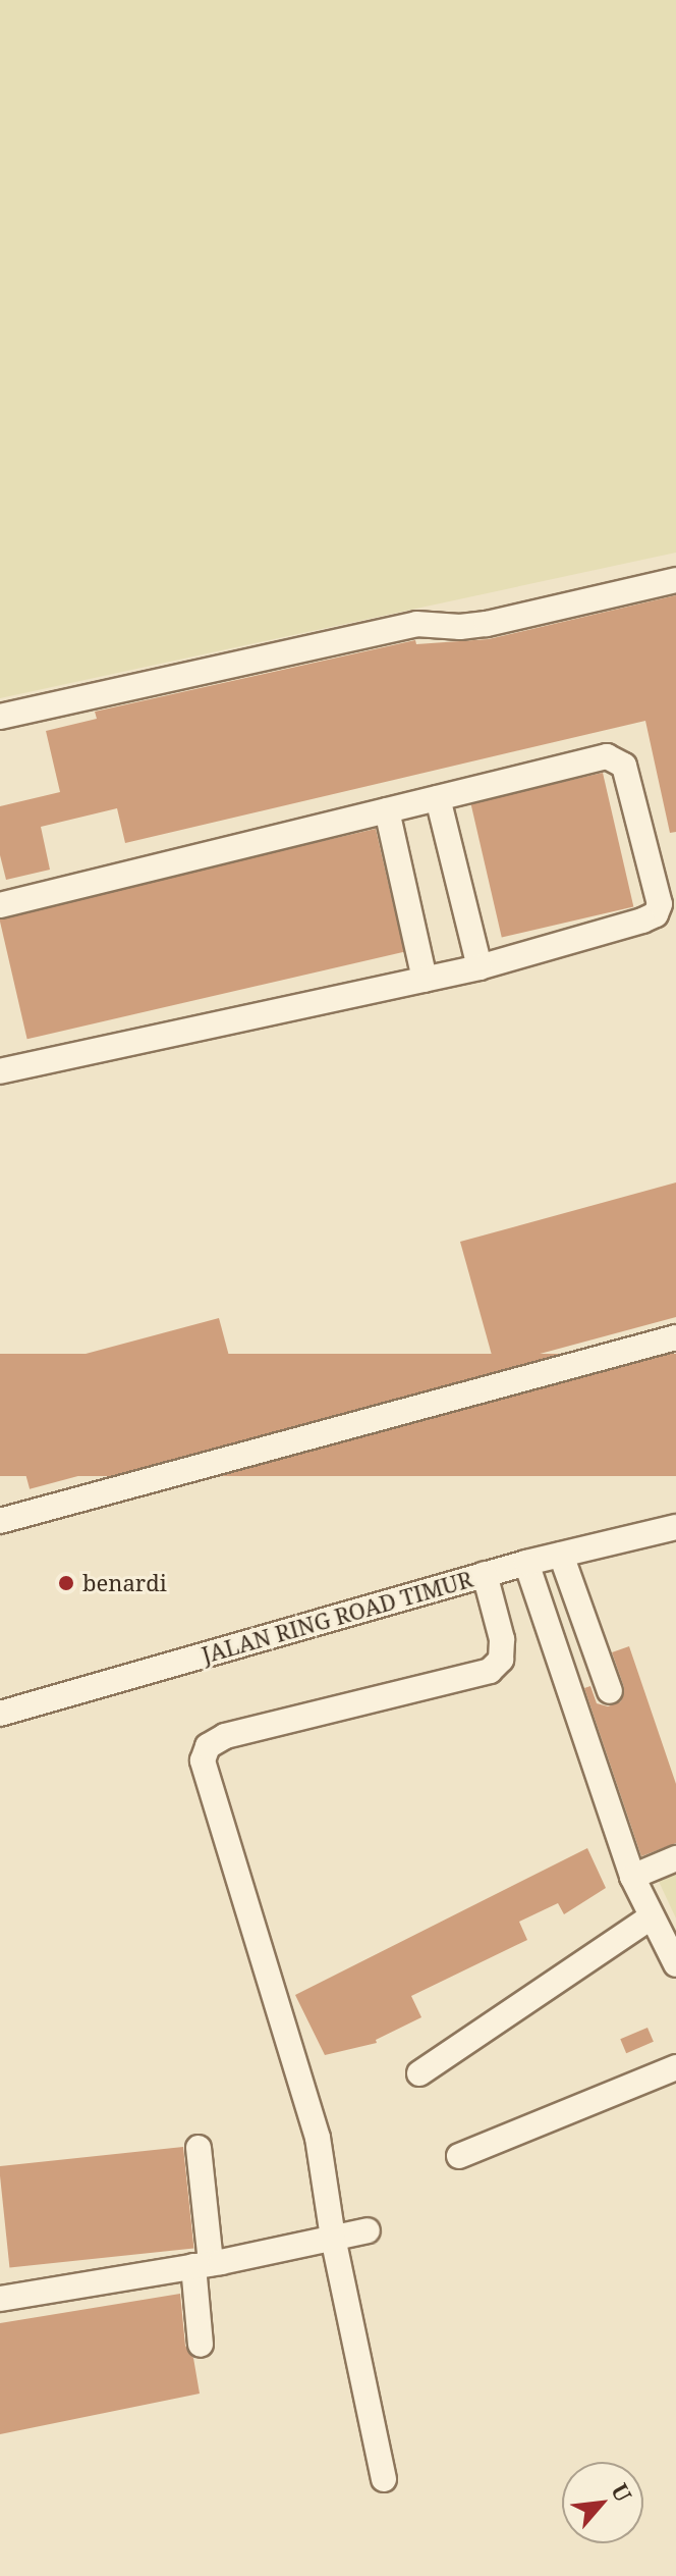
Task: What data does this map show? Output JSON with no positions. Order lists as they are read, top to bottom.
{
  "streets": {
    "street": ["JALAN RING ROAD TIMUR"]
  },
  "places": ["benardi"],
  "north": "top right"
}
